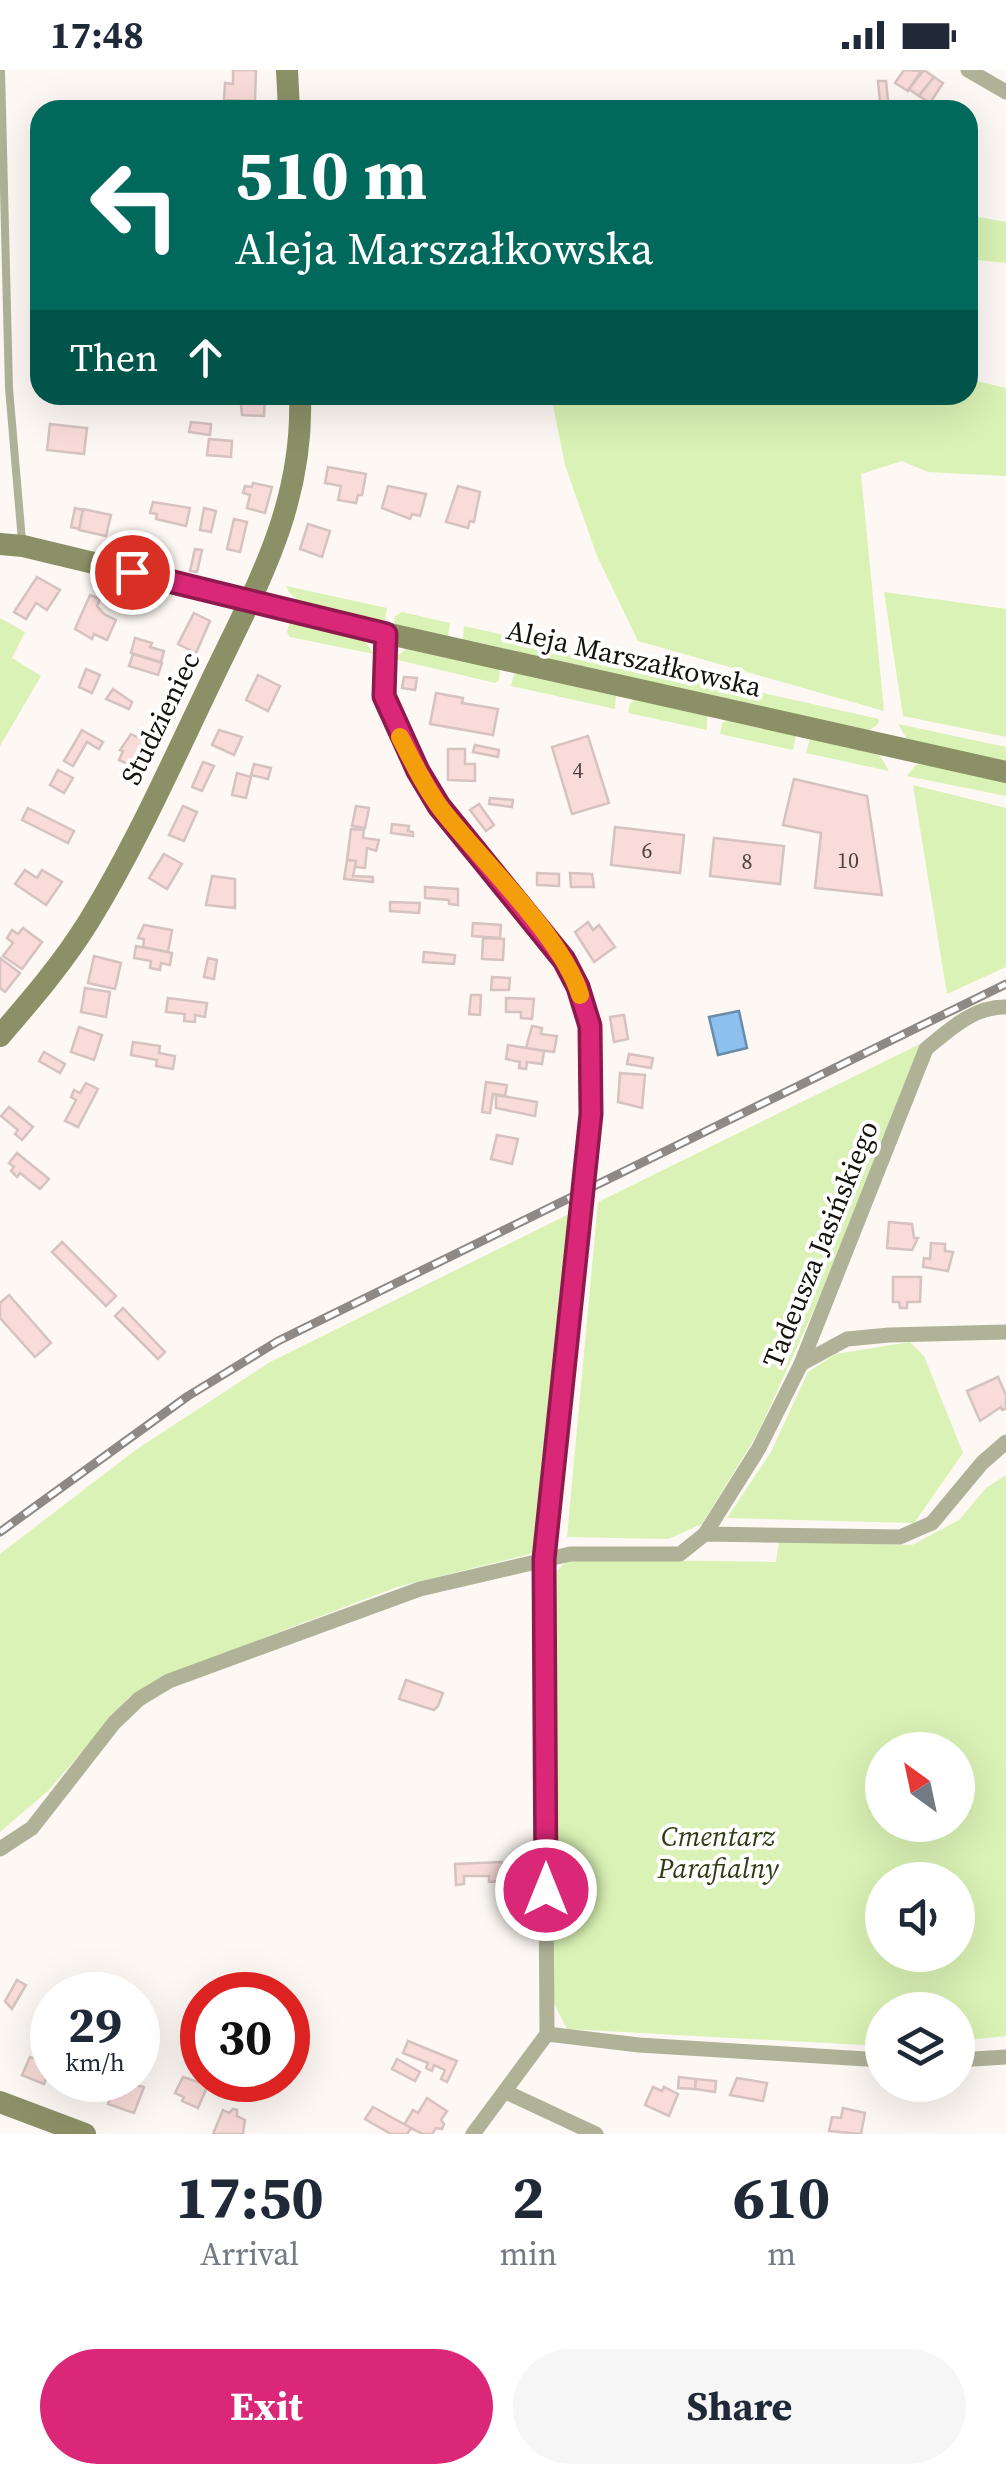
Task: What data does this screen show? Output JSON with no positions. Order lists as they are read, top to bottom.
{
  "streets": {
    "main road": ["Aleja Marszałkowska", "Studzieniec"],
    "street": ["Tadeusza Jasińskiego"]
  },
  "crossings": [
    ["Aleja Marszałkowska", "Studzieniec"]
  ],
  "parks": ["Cmentarz Parafialny"],
  "house_numbers": [
    "4",
    "6",
    "10",
    "8"
  ],
  "north": "top left",
  "page": {
    "status": "17:48",
    "turn": ["510 m", "Aleja Marszałkowska"],
    "then": "Then",
    "speed": "29 km/h",
    "limit": "30",
    "eta": [
      "17:50",
      "Arrival",
      "2",
      "min",
      "610",
      "m"
    ],
    "buttons": ["Exit", "Share"]
  }
}
